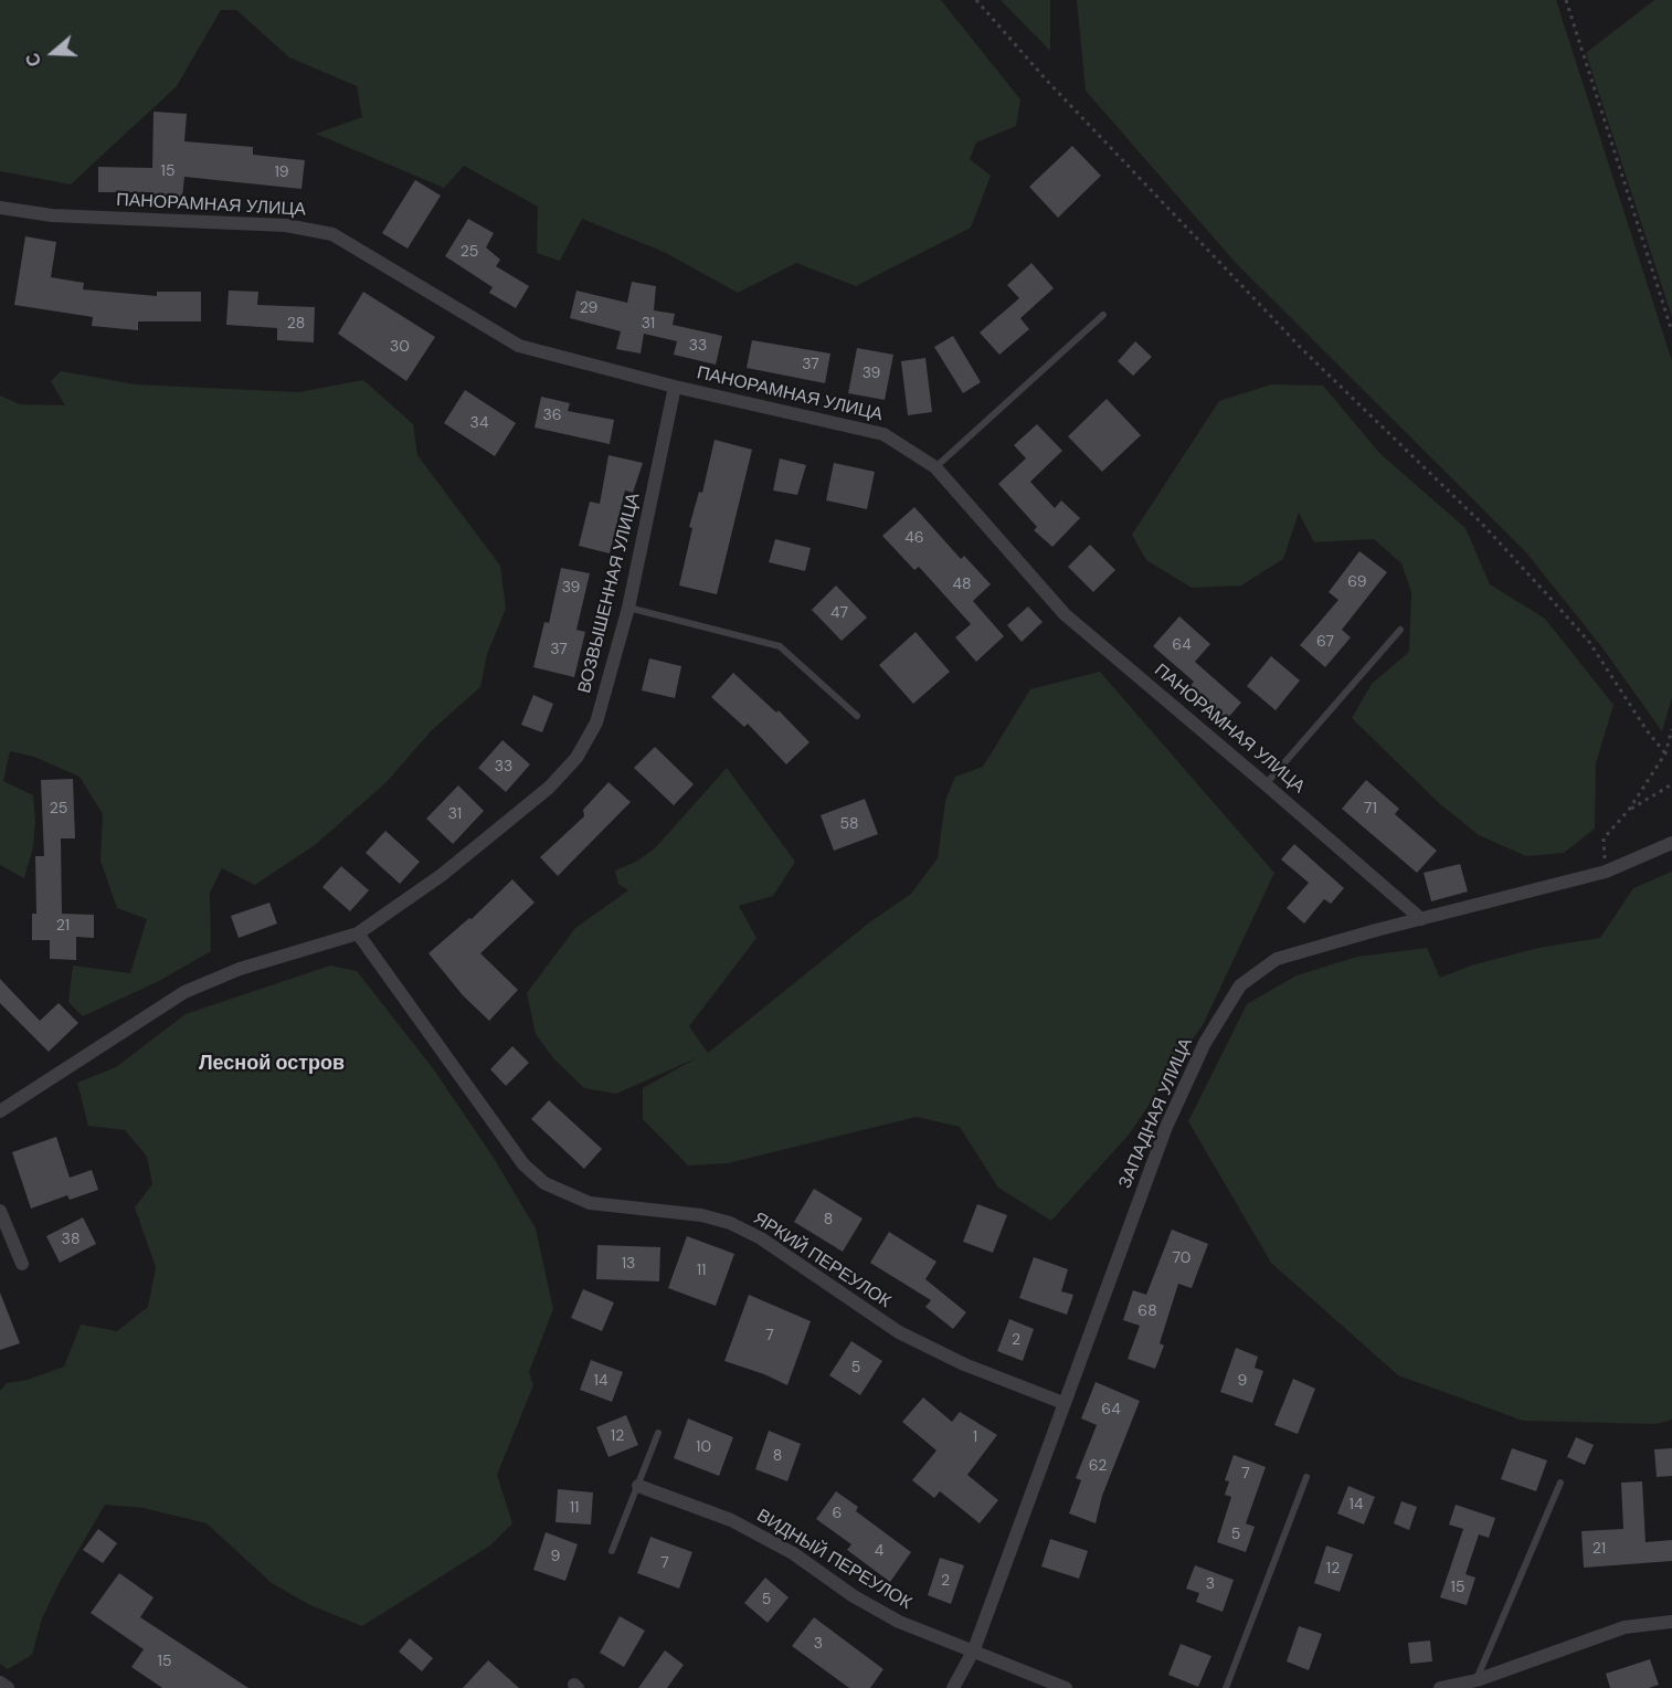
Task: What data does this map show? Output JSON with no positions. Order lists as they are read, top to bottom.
{
  "streets": {
    "street": [
      "ПАНОРАМНАЯ УЛИЦА",
      "ВОЗВЫШЕННАЯ УЛИЦА",
      "ЗАПАДНАЯ УЛИЦА",
      "ЯРКИЙ ПЕРЕУЛОК",
      "ВИДНЫЙ ПЕРЕУЛОК"
    ]
  },
  "crossings": [
    ["ПАНОРАМНАЯ УЛИЦА", "ВОЗВЫШЕННАЯ УЛИЦА"],
    ["ПАНОРАМНАЯ УЛИЦА", "ЗАПАДНАЯ УЛИЦА"],
    ["ВОЗВЫШЕННАЯ УЛИЦА", "ЯРКИЙ ПЕРЕУЛОК"],
    ["ЗАПАДНАЯ УЛИЦА", "ЯРКИЙ ПЕРЕУЛОК"],
    ["ЗАПАДНАЯ УЛИЦА", "ВИДНЫЙ ПЕРЕУЛОК"]
  ],
  "districts": ["Лесной остров"],
  "house_numbers": [
    "15",
    "19",
    "25",
    "29",
    "28",
    "31",
    "33",
    "30",
    "37",
    "39",
    "36",
    "34",
    "46",
    "69",
    "48",
    "39",
    "47",
    "67",
    "64",
    "37",
    "33",
    "25",
    "71",
    "31",
    "58",
    "21",
    "8",
    "38",
    "70",
    "13",
    "11",
    "68",
    "7",
    "2",
    "5",
    "14",
    "9",
    "64",
    "12",
    "1",
    "10",
    "8",
    "62",
    "7",
    "14",
    "11",
    "6",
    "5",
    "21",
    "4",
    "9",
    "7",
    "12",
    "2",
    "3",
    "15",
    "5",
    "3",
    "15"
  ],
  "north": "left"
}
